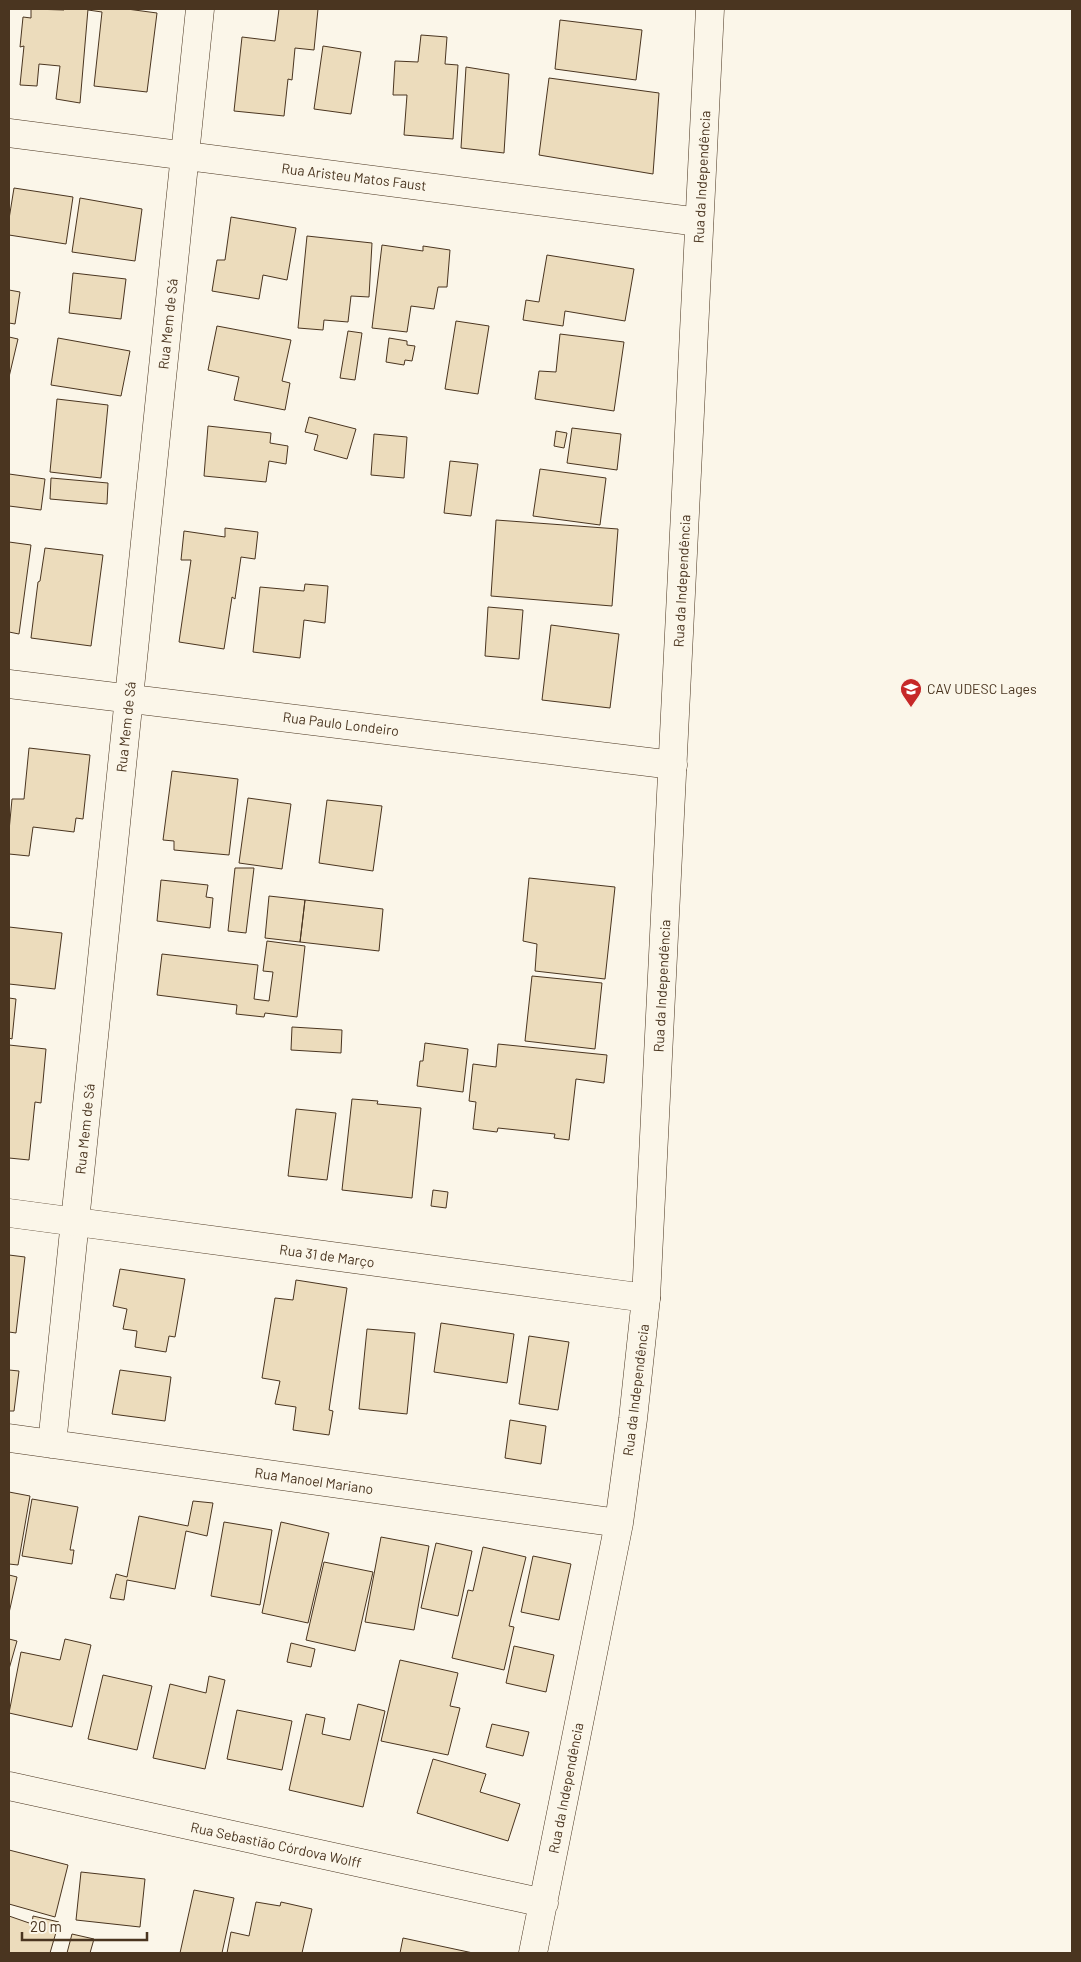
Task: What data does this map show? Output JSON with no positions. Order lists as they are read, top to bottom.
{
  "streets": {
    "street": [
      "Rua Aristeu Matos Faust",
      "Rua da Independência",
      "Rua Mem de Sá",
      "Rua Paulo Londeiro",
      "Rua 31 de Março",
      "Rua Manoel Mariano",
      "Rua Sebastião Córdova Wolff"
    ]
  },
  "crossings": [
    ["Rua Aristeu Matos Faust", "Rua da Independência"],
    ["Rua Aristeu Matos Faust", "Rua Mem de Sá"],
    ["Rua da Independência", "Rua Paulo Londeiro"],
    ["Rua da Independência", "Rua 31 de Março"],
    ["Rua da Independência", "Rua Manoel Mariano"],
    ["Rua da Independência", "Rua Sebastião Córdova Wolff"],
    ["Rua Mem de Sá", "Rua Paulo Londeiro"],
    ["Rua Mem de Sá", "Rua 31 de Março"],
    ["Rua Mem de Sá", "Rua Manoel Mariano"]
  ],
  "places": {
    "school or university": ["CAV UDESC Lages"]
  },
  "scale_bar": "20 m"
}
